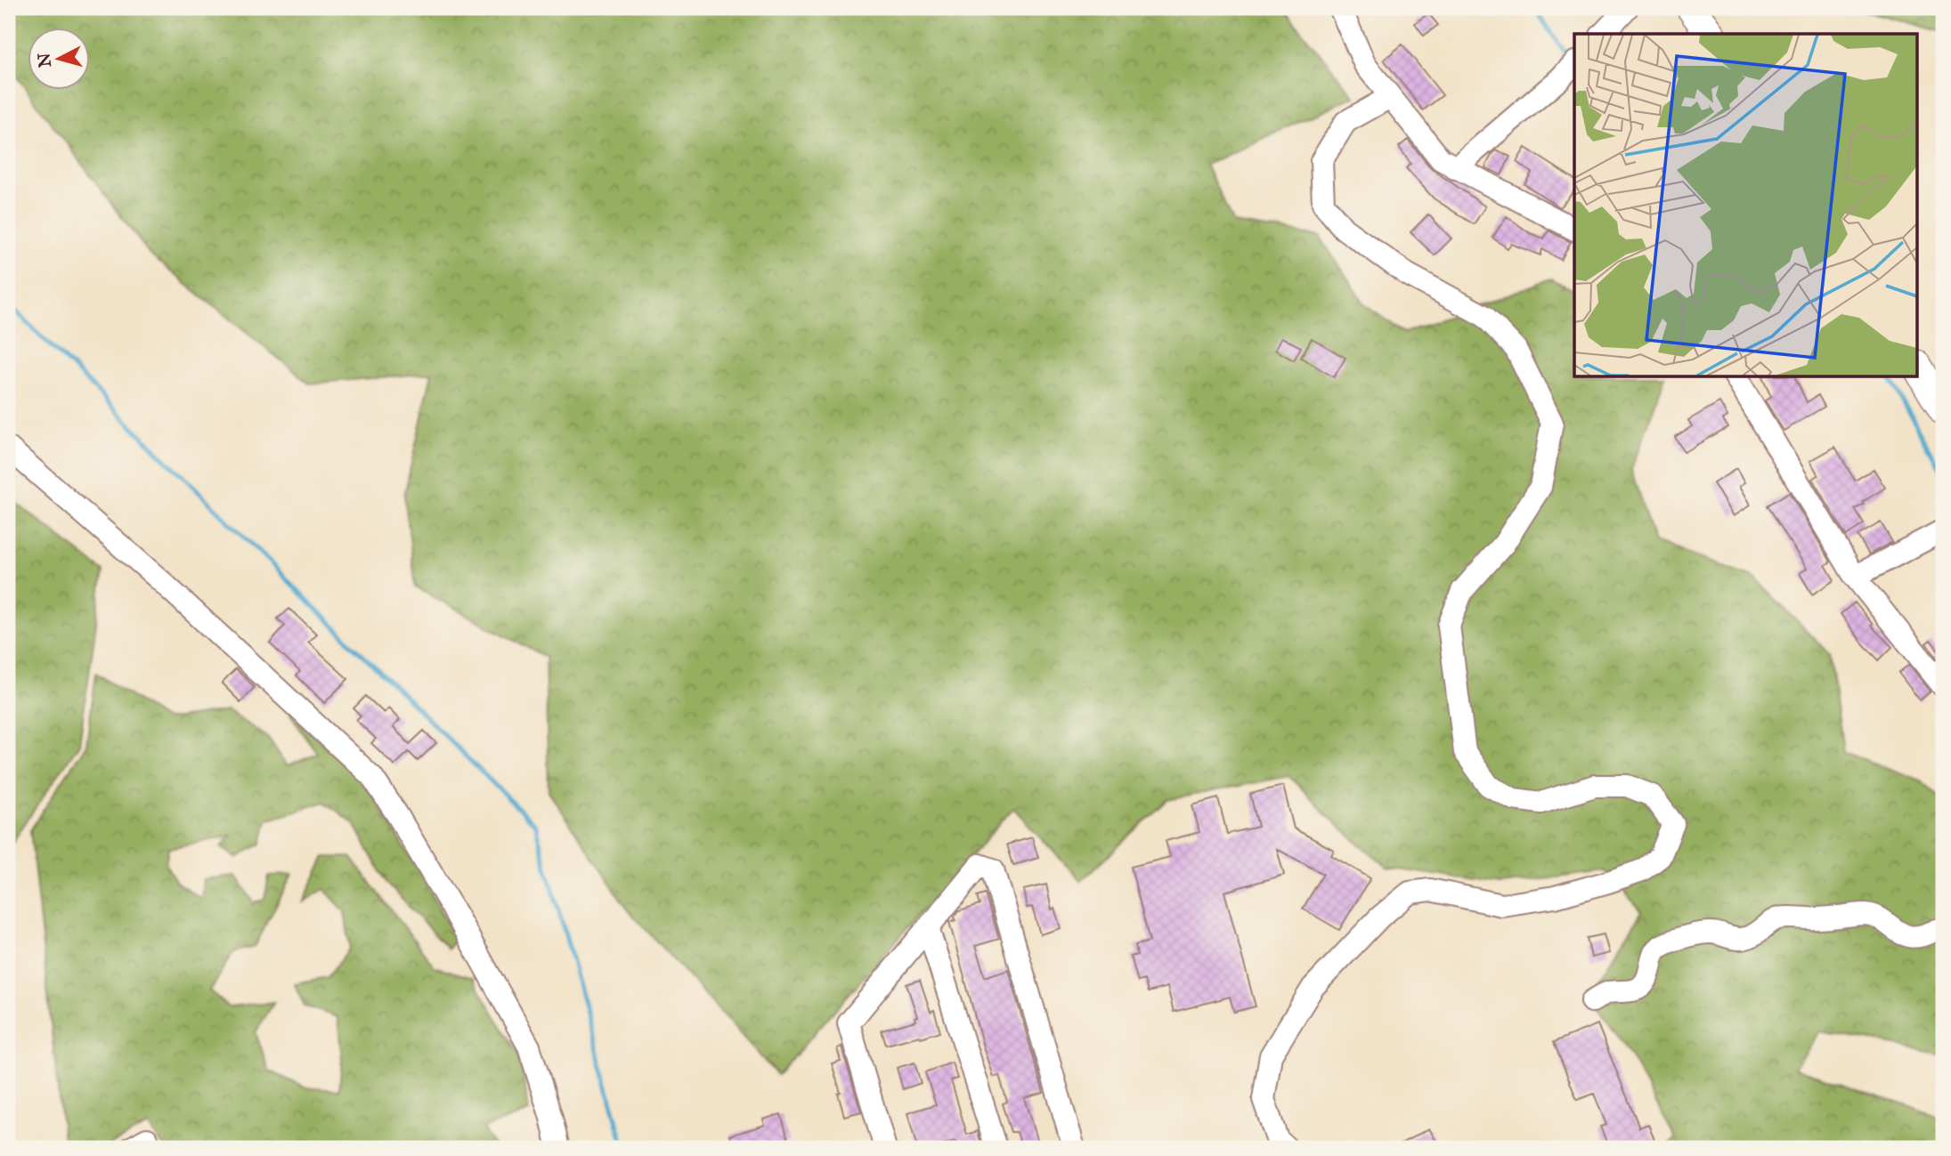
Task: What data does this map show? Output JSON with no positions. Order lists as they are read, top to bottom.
{
  "north": "left"
}
